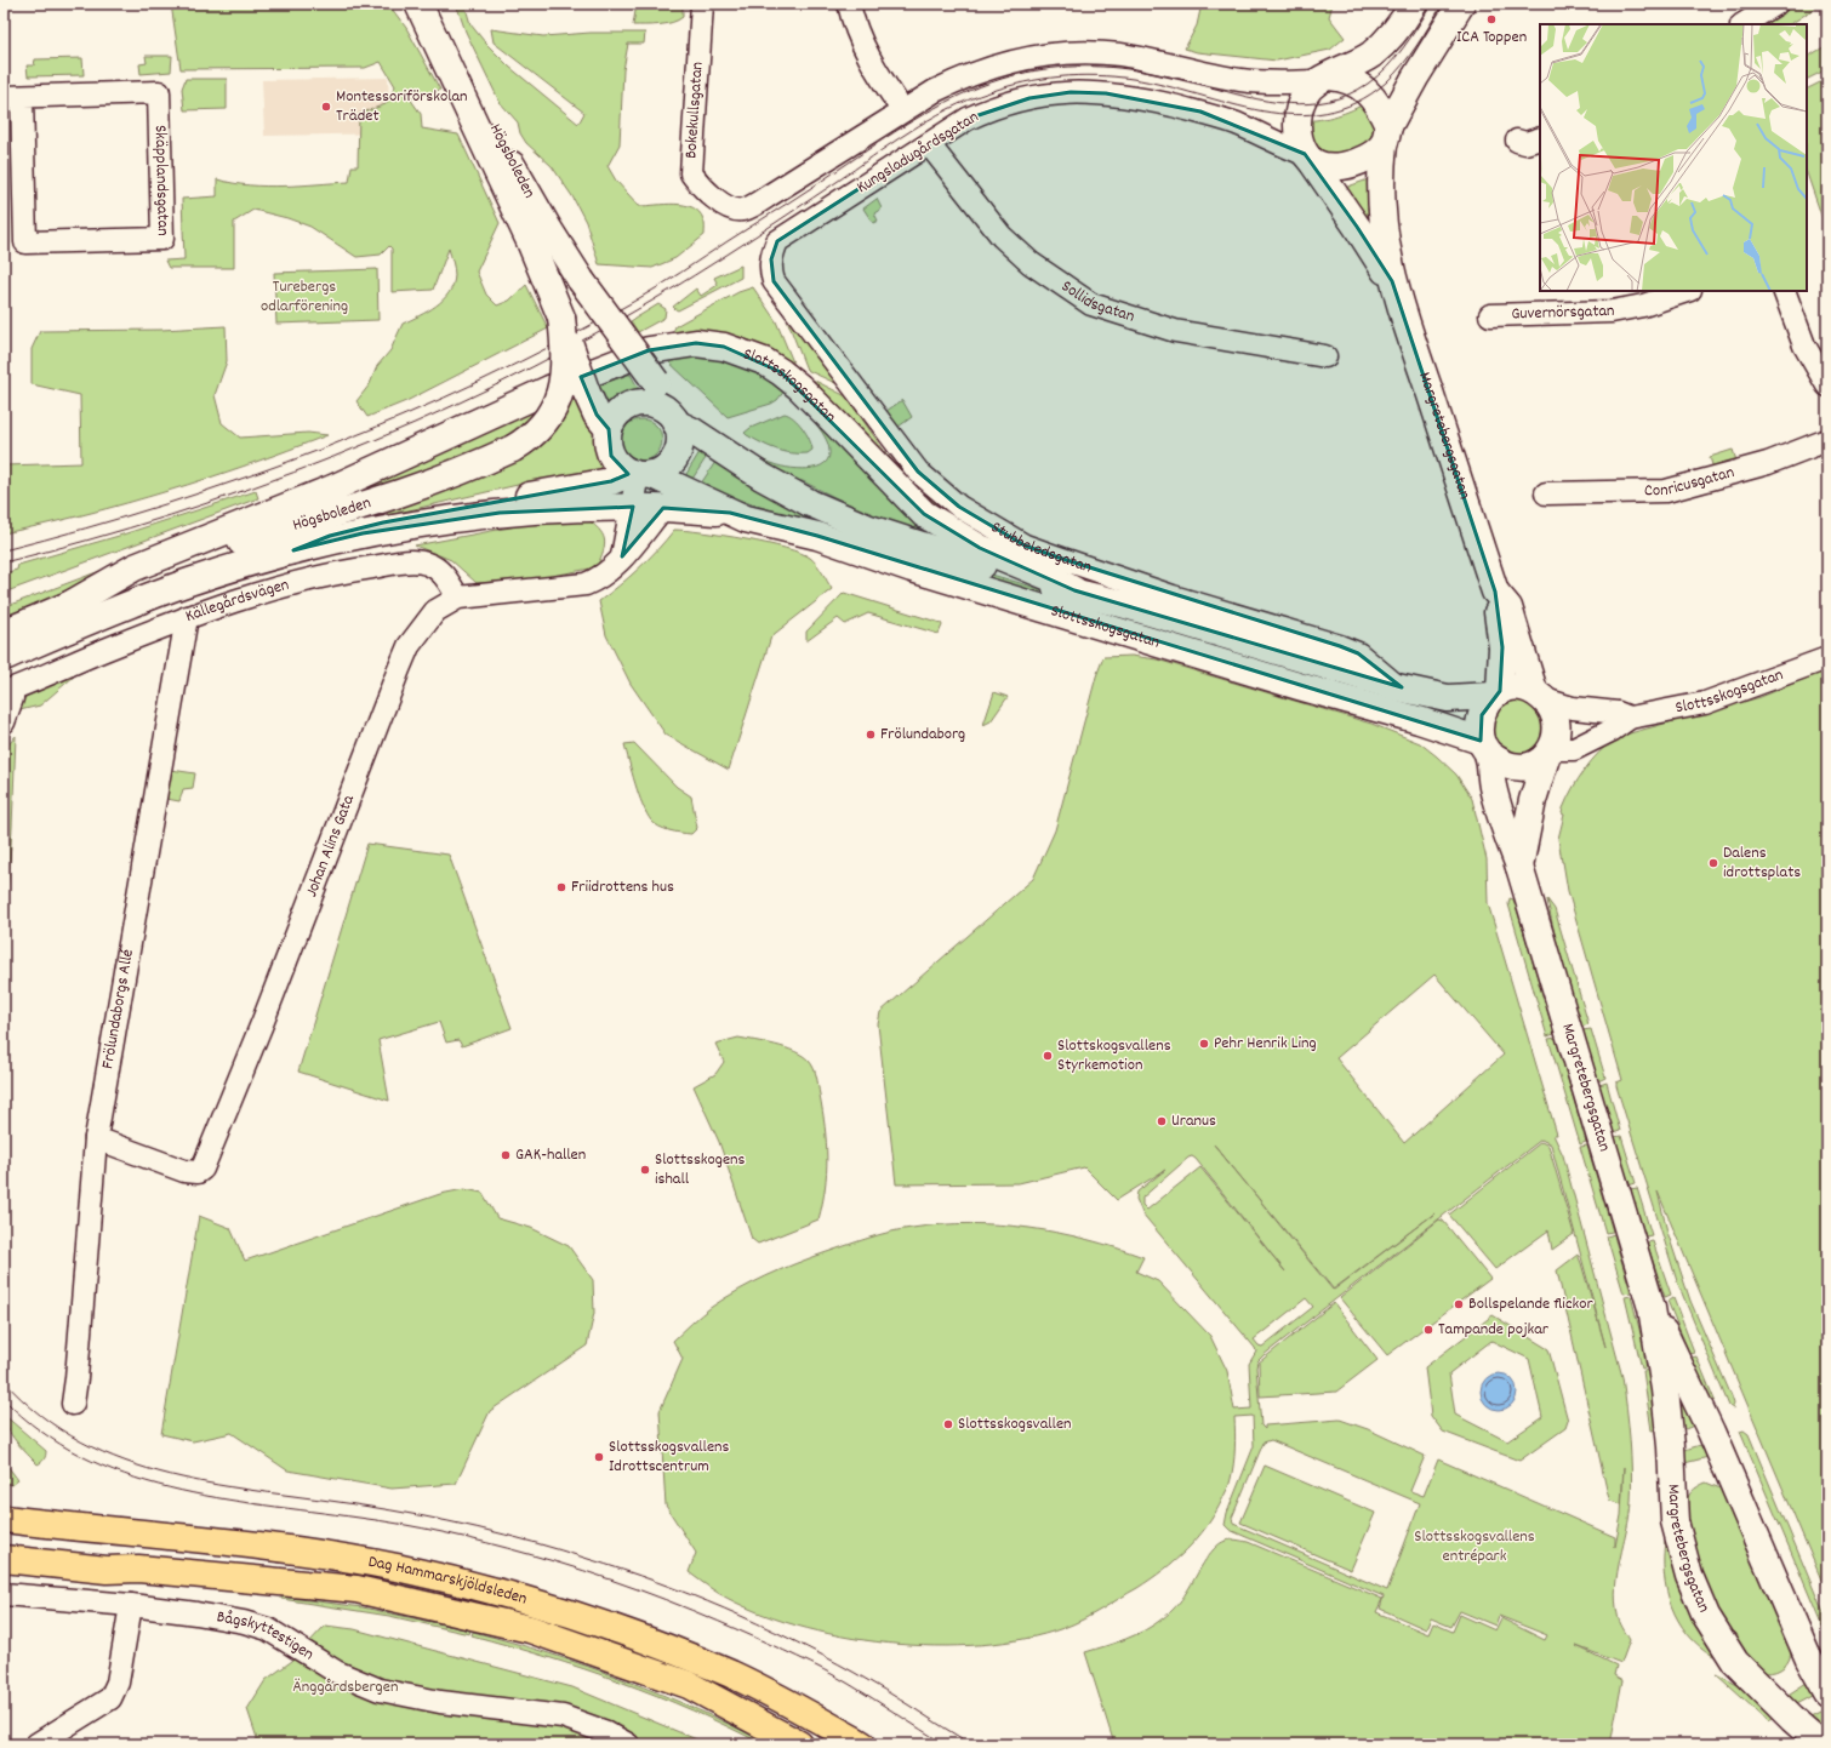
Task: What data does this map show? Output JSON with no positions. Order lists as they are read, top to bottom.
{
  "streets": {
    "main road": [
      "Högsboleden",
      "Slottsskogsgatan",
      "Margretebergsgatan",
      "Dag Hammarskjöldsleden"
    ],
    "street": [
      "Bokekullsgatan",
      "Kungsladugårdsgatan",
      "Skäpplandsgatan",
      "Sollidsgatan",
      "Guvernörsgatan",
      "Conricusgatan",
      "Stubbeledsgatan",
      "Källegårdsvägen",
      "Johan Alins Gata",
      "Frölundaborgs Allé",
      "Bågskyttestigen"
    ]
  },
  "crossings": [
    ["Kungsladugårdsgatan", "Sollidsgatan"],
    ["Kungsladugårdsgatan", "Margretebergsgatan"],
    ["Kungsladugårdsgatan", "Stubbeledsgatan"],
    ["Högsboleden", "Slottsskogsgatan"],
    ["Slottsskogsgatan", "Margretebergsgatan"],
    ["Slottsskogsgatan", "Stubbeledsgatan"],
    ["Slottsskogsgatan", "Johan Alins Gata"],
    ["Källegårdsvägen", "Johan Alins Gata"],
    ["Källegårdsvägen", "Frölundaborgs Allé"],
    ["Johan Alins Gata", "Frölundaborgs Allé"]
  ],
  "parks": ["Turebergs odlarförening", "Slottsskogsvallens entrépark", "Änggårdsbergen"],
  "places": [
    "ICA Toppen",
    "Montessoriförskolan Trädet",
    "Frölundaborg",
    "Dalens idrottsplats",
    "Friidrottens hus",
    "Pehr Henrik Ling",
    "Slottskogsvallens Styrkemotion",
    "Uranus",
    "GAK-hallen",
    "Slottsskogens ishall",
    "Bollspelande flickor",
    "Tampande pojkar",
    "Slottsskogsvallen",
    "Slottsskogsvallens Idrottscentrum"
  ]
}
